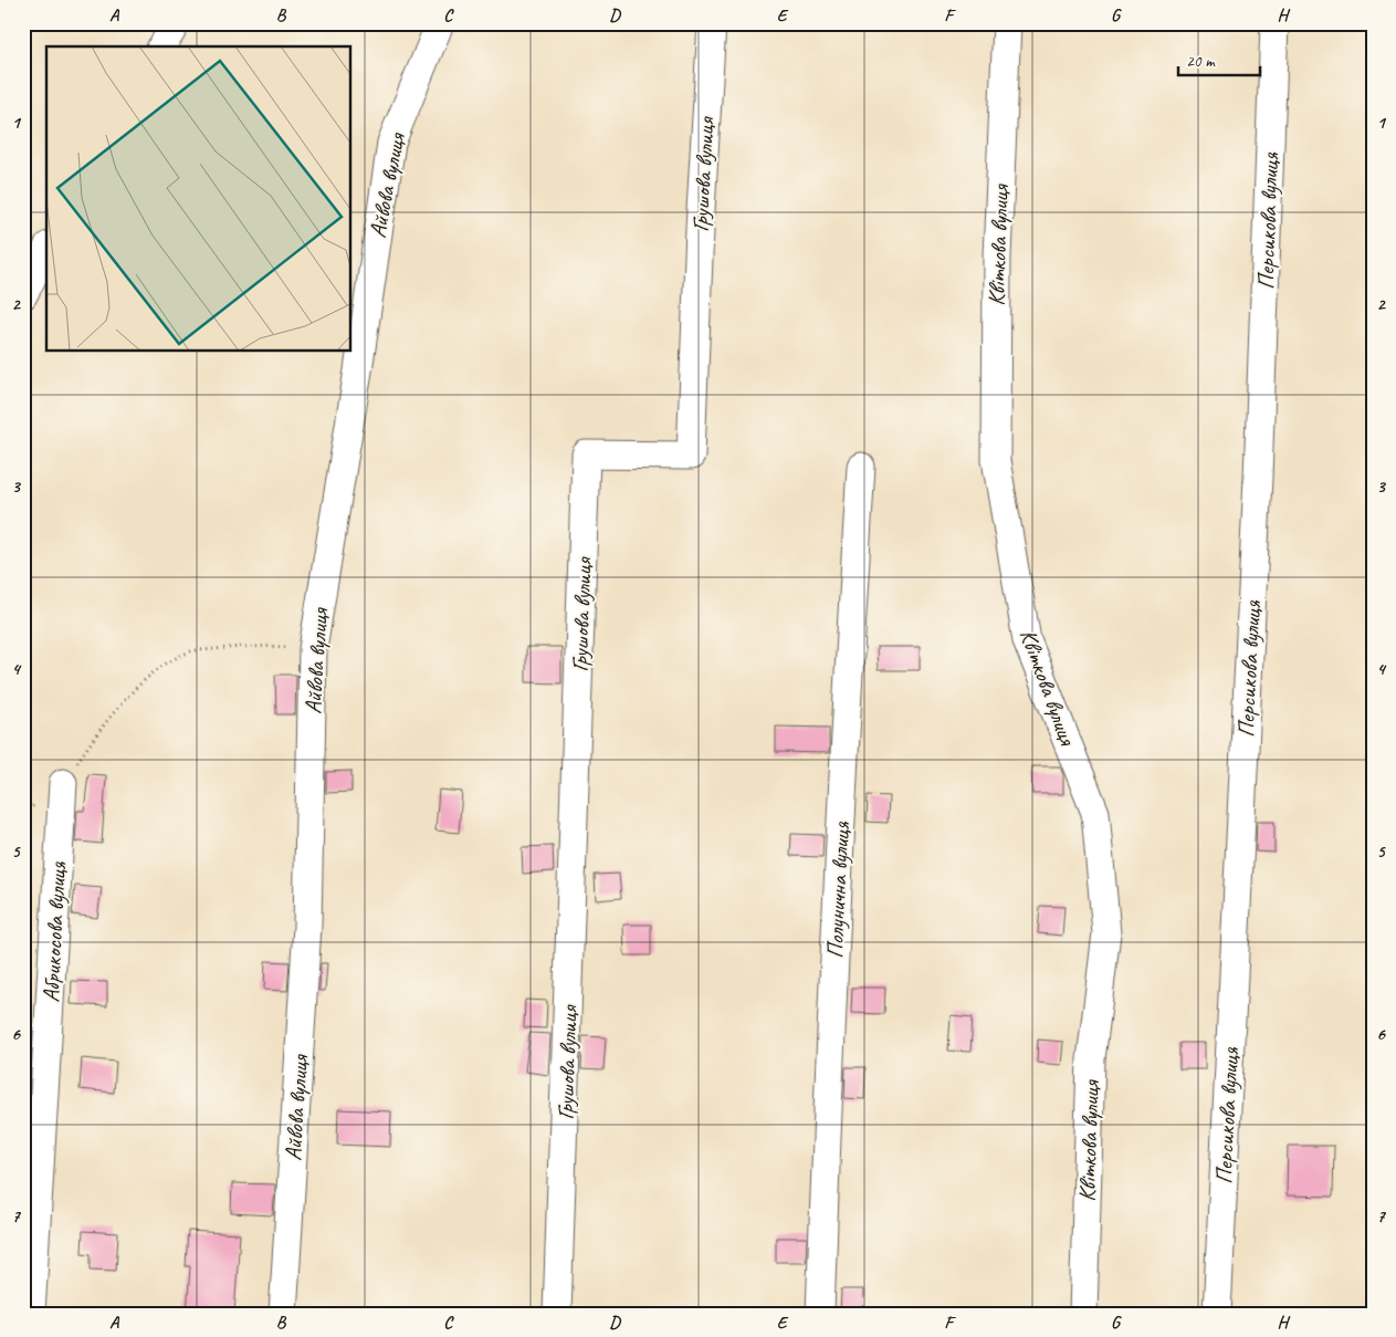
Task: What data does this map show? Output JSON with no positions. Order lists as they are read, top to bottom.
{
  "streets": {
    "street": [
      "Грушова вулиця",
      "Айвова вулиця",
      "Персикова вулиця",
      "Квіткова вулиця",
      "Полунична вулиця",
      "Абрикосова вулиця"
    ]
  },
  "scale_bar": "20 m",
  "grid": {
    "columns": [
      "A",
      "B",
      "C",
      "D",
      "E",
      "F",
      "G",
      "H"
    ],
    "rows": [
      "1",
      "2",
      "3",
      "4",
      "5",
      "6",
      "7"
    ]
  }
}
